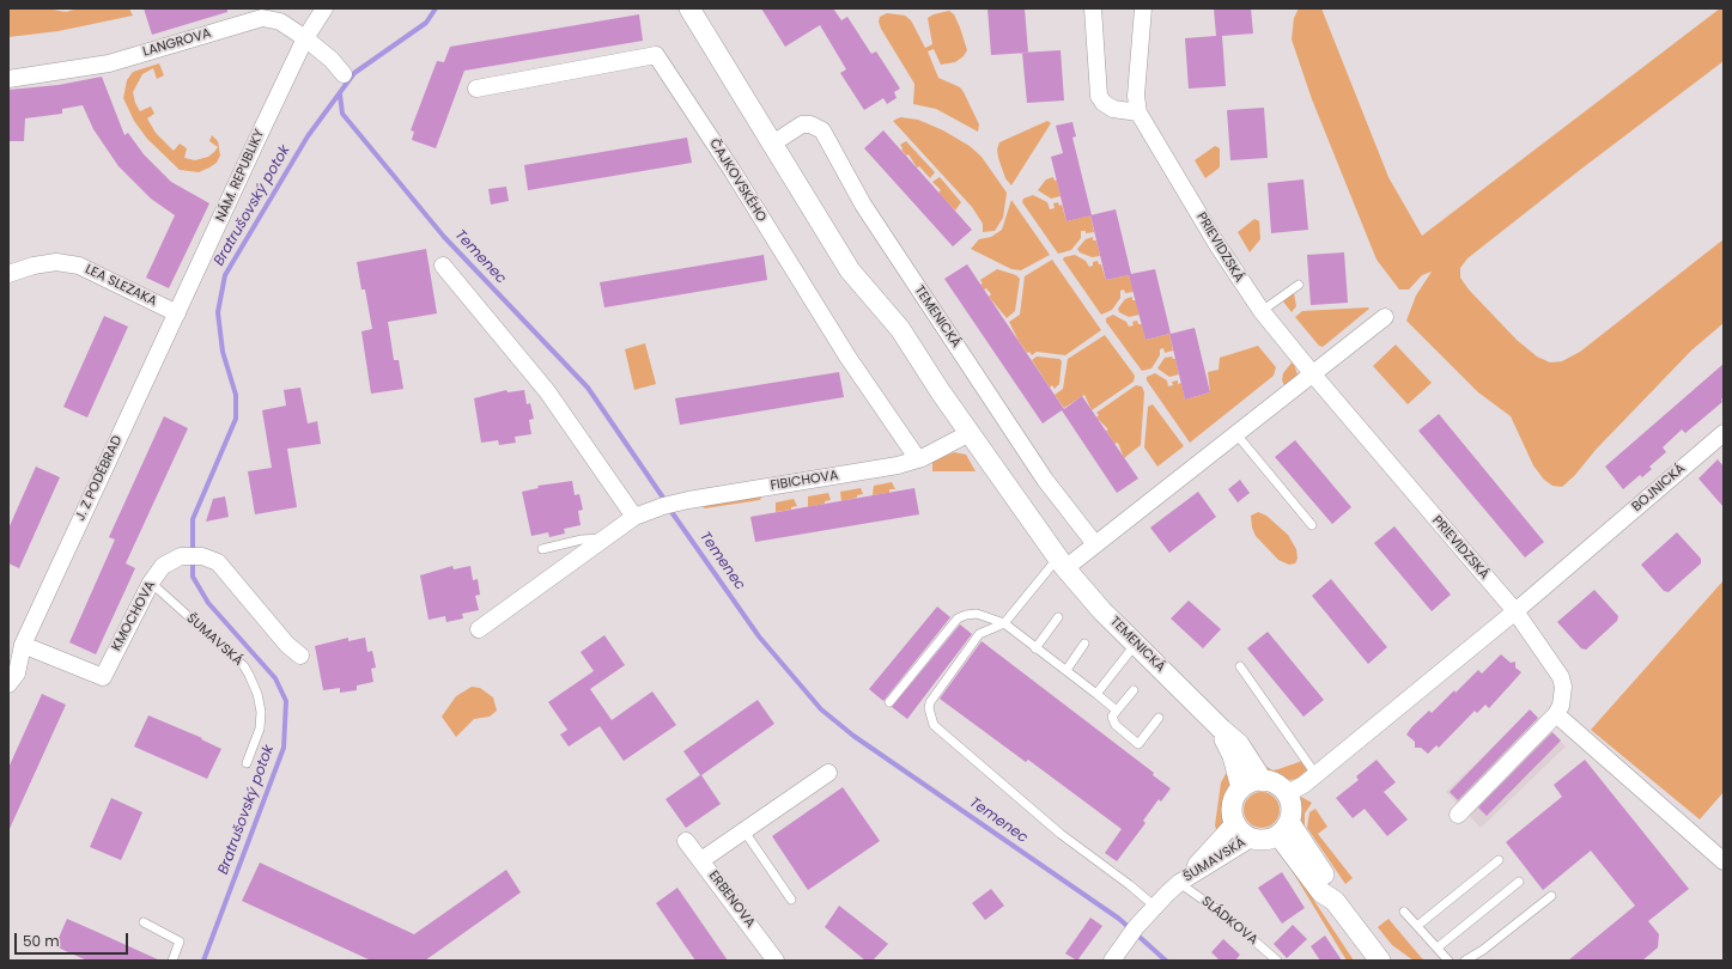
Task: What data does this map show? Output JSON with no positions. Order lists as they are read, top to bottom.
{
  "streets": {
    "street": [
      "LANGROVA",
      "NÁM. REPUBLIKY",
      "ČAJKOVSKÉHO",
      "PRIEVIDZSKÁ",
      "LEA SLEZAKA",
      "TEMENICKÁ",
      "J. Z PODĚBRAD",
      "FIBICHOVA",
      "BOJNICKÁ",
      "KMOCHOVA",
      "ŠUMAVSKÁ",
      "ERBENOVA"
    ],
    "lane": ["SLÁDKOVA"]
  },
  "crossings": [
    ["LANGROVA", "NÁM. REPUBLIKY"],
    ["NÁM. REPUBLIKY", "LEA SLEZAKA"],
    ["NÁM. REPUBLIKY", "J. Z PODĚBRAD"],
    ["ČAJKOVSKÉHO", "FIBICHOVA"],
    ["PRIEVIDZSKÁ", "BOJNICKÁ"],
    ["LEA SLEZAKA", "J. Z PODĚBRAD"],
    ["TEMENICKÁ", "FIBICHOVA"],
    ["TEMENICKÁ", "ŠUMAVSKÁ"],
    ["J. Z PODĚBRAD", "KMOCHOVA"],
    ["KMOCHOVA", "ŠUMAVSKÁ"],
    ["ŠUMAVSKÁ", "SLÁDKOVA"]
  ],
  "water": ["Bratrušovský potok", "Temenec"],
  "scale_bar": "50 m"
}
